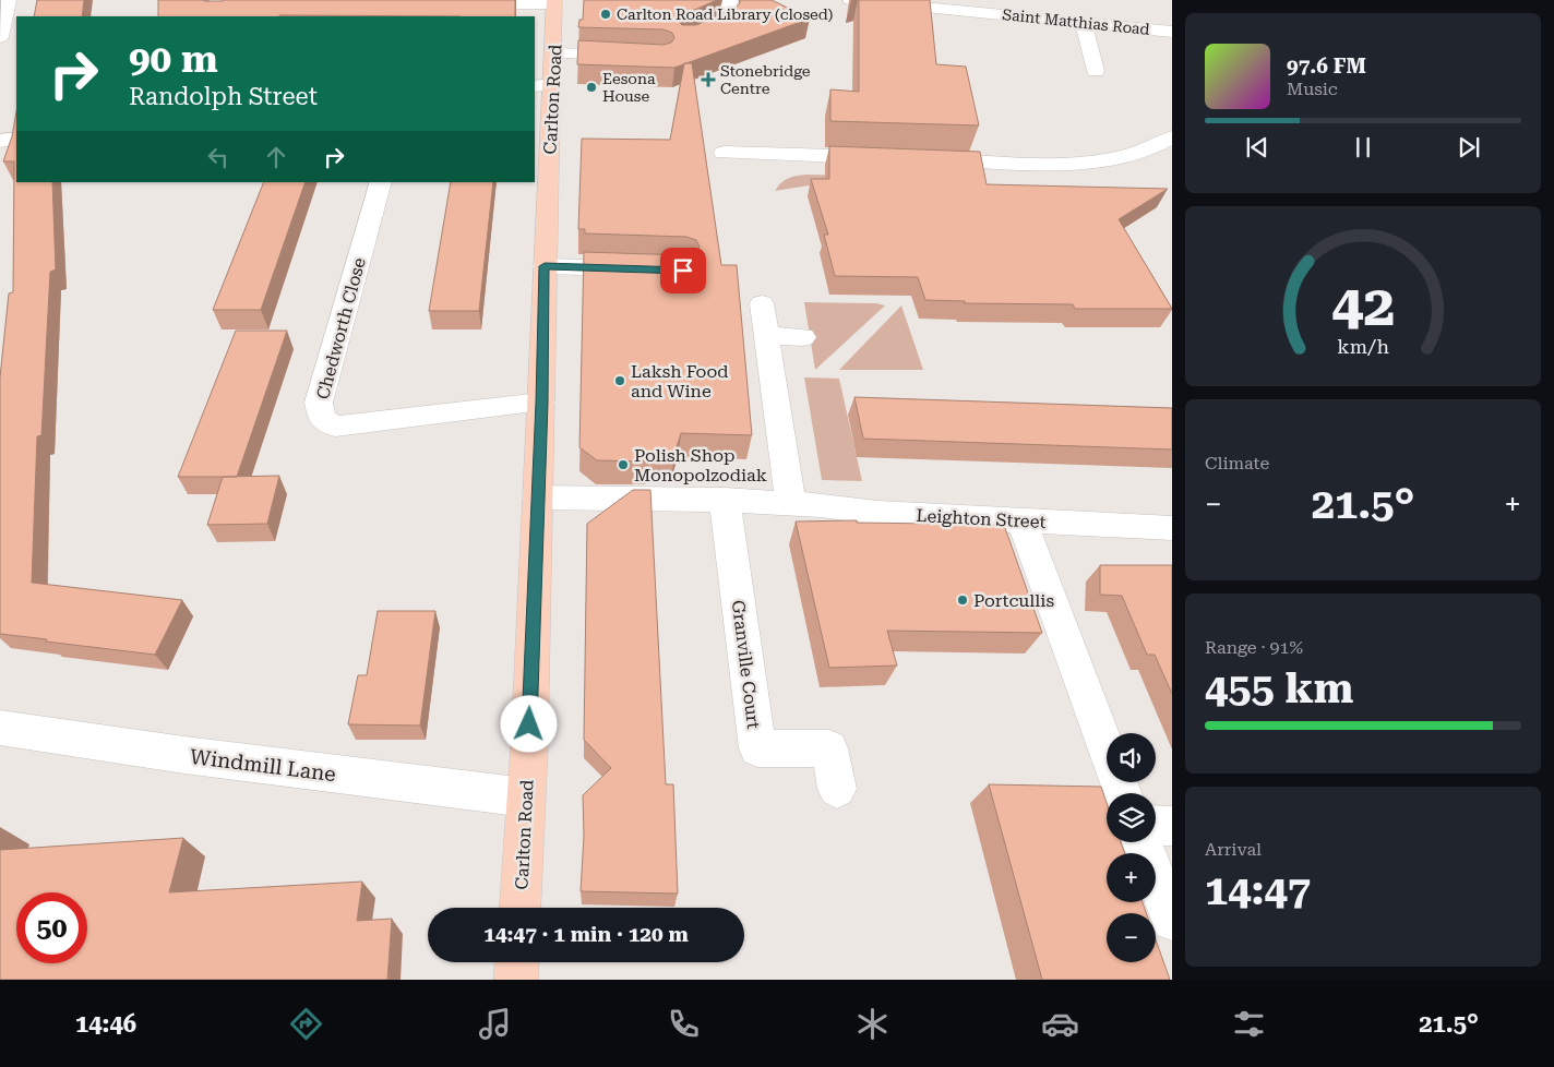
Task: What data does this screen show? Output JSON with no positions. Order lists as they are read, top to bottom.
{
  "streets": {
    "main road": ["Carlton Road"],
    "street": [
      "Saint Matthias Road",
      "Chedworth Close",
      "Leighton Street",
      "Granville Court",
      "Windmill Lane"
    ]
  },
  "crossings": [
    ["Carlton Road", "Chedworth Close"],
    ["Carlton Road", "Leighton Street"],
    ["Carlton Road", "Windmill Lane"],
    ["Leighton Street", "Granville Court"]
  ],
  "places": {
    "other": [
      "Carlton Road Library (closed)",
      "Eesona House",
      "Laksh Food and Wine",
      "Polish Shop Monopolzodiak",
      "Portcullis"
    ],
    "health": ["Stonebridge Centre"]
  },
  "page": {
    "turn": ["90 m", "Randolph Street"],
    "song": ["97.6 FM", "Music"],
    "tile": [
      "Climate",
      ["Range · 91%", "455 km"],
      ["Arrival", "14:47"]
    ],
    "heat": ["−", "21.5°", "+"],
    "map_buttons": ["+", "−"],
    "limit": "50",
    "trip": "14:47 · 1 min · 120 m",
    "tabs": ["14:46", "21.5°"],
    "gauge": ["42", "km/h"]
  }
}
